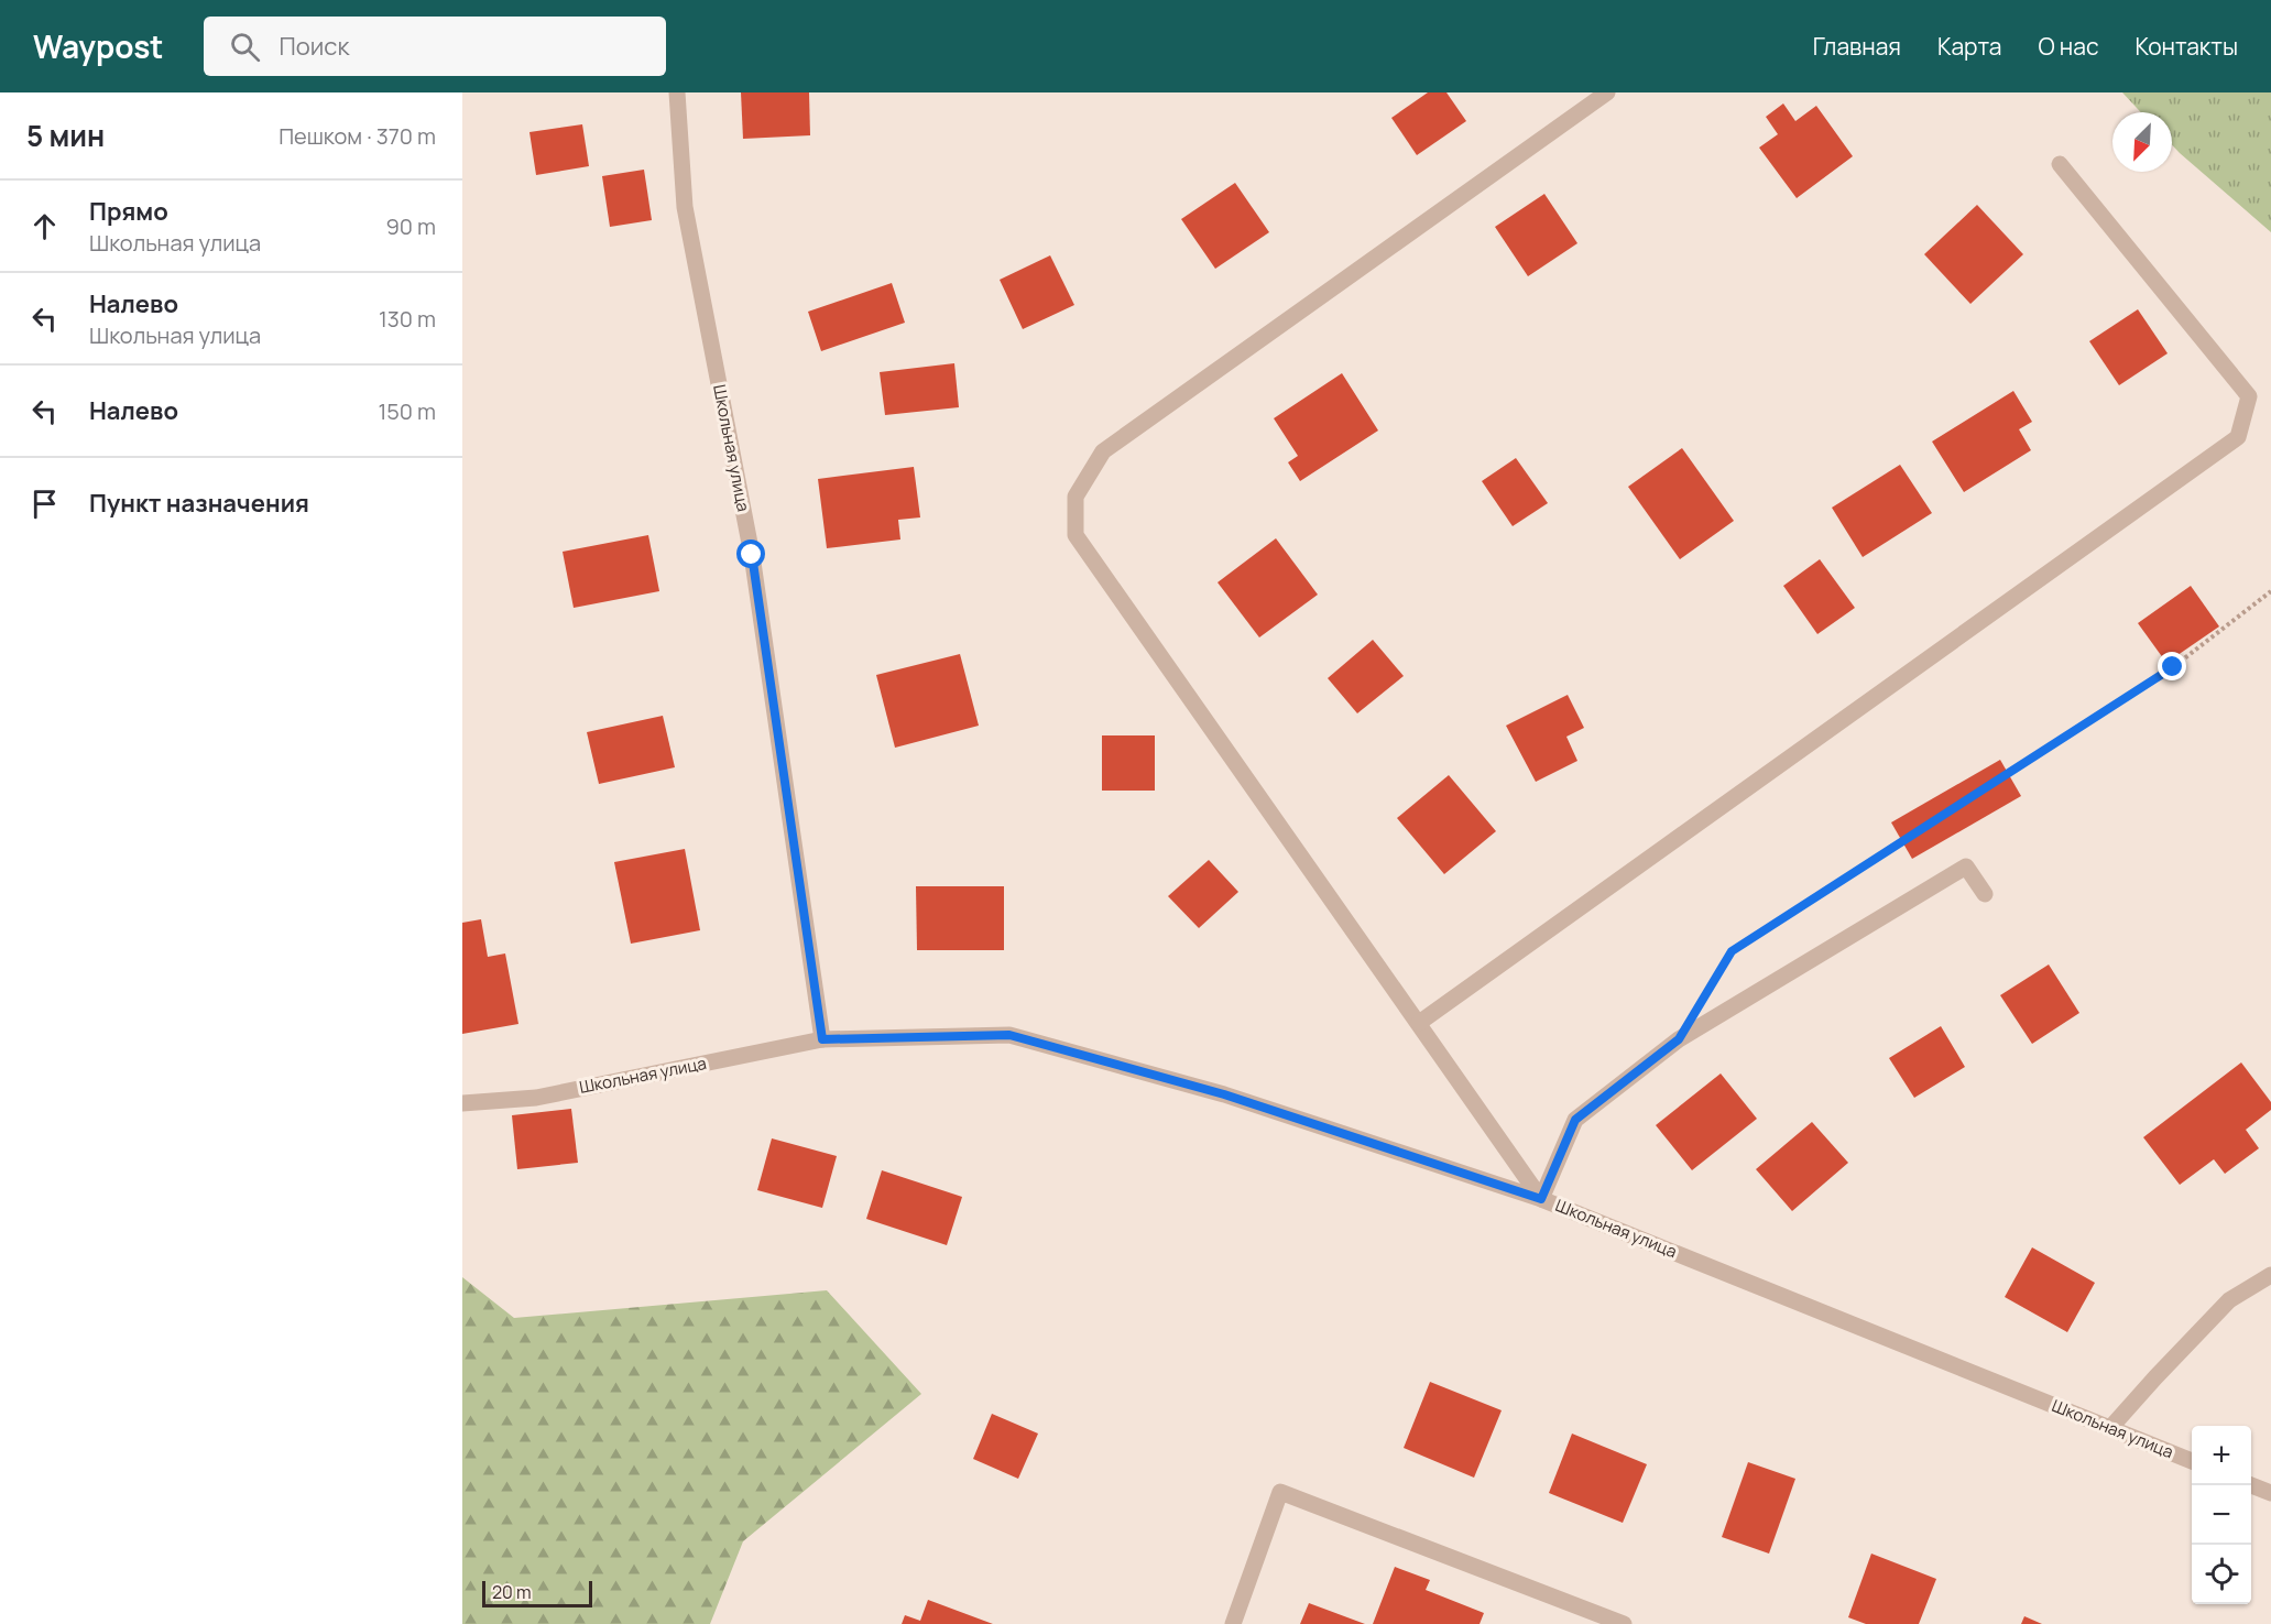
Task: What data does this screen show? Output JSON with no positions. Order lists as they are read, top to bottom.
{
  "streets": {
    "street": ["Школьная улица"]
  },
  "scale_bar": "20 m",
  "north": "bottom left",
  "page": {
    "header": "Waypost",
    "search": "Поиск",
    "nav": [
      "Главная",
      "Карта",
      "О нас",
      "Контакты"
    ],
    "heading": ["5 мин", "Пешком · 370 m"],
    "list": [
      ["Прямо", "Школьная улица", "90 m"],
      ["Налево", "Школьная улица", "130 m"],
      ["Налево", "150 m"],
      "Пункт назначения"
    ],
    "map_buttons": ["+", "−"],
    "scale": "20 m"
  }
}
